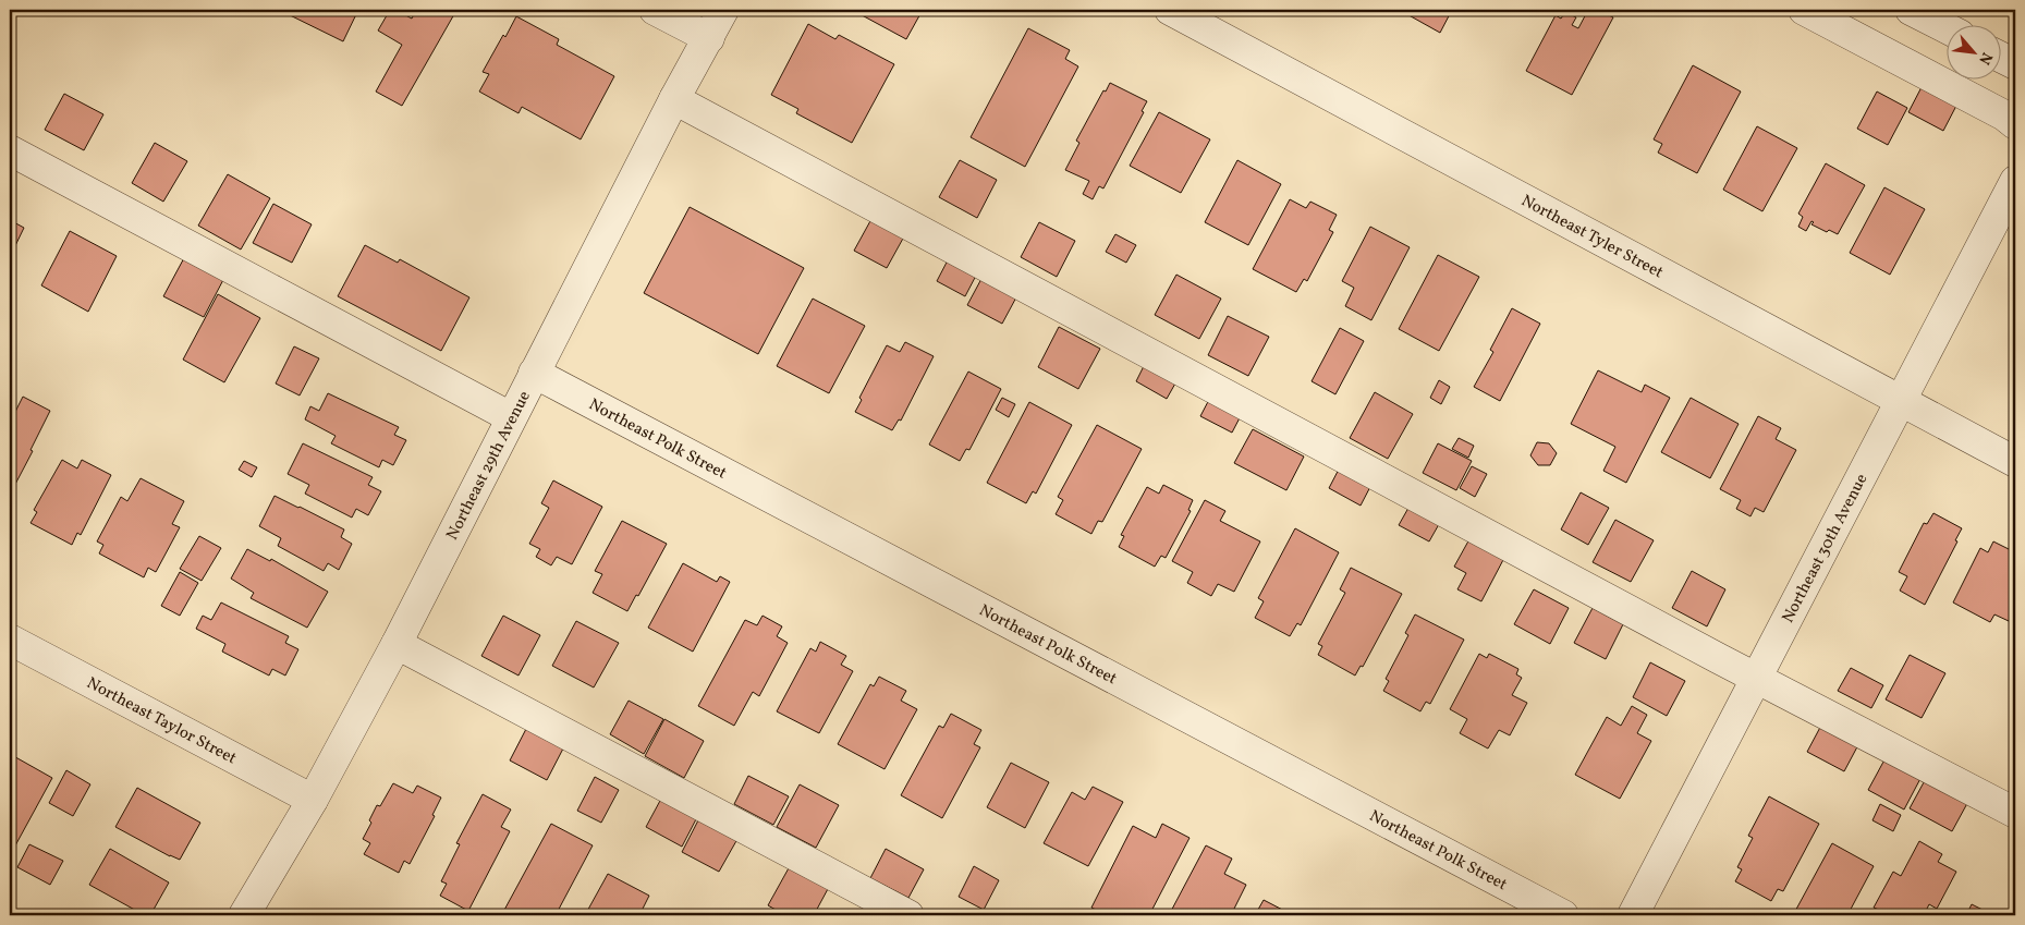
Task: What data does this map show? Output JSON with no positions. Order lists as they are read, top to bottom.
{
  "streets": {
    "street": [
      "Northeast Tyler Street",
      "Northeast Polk Street",
      "Northeast 29th Avenue",
      "Northeast 30th Avenue",
      "Northeast Taylor Street"
    ]
  },
  "crossings": [
    ["Northeast Tyler Street", "Northeast 30th Avenue"],
    ["Northeast Polk Street", "Northeast 29th Avenue"],
    ["Northeast 29th Avenue", "Northeast Taylor Street"]
  ],
  "north": "bottom right"
}
